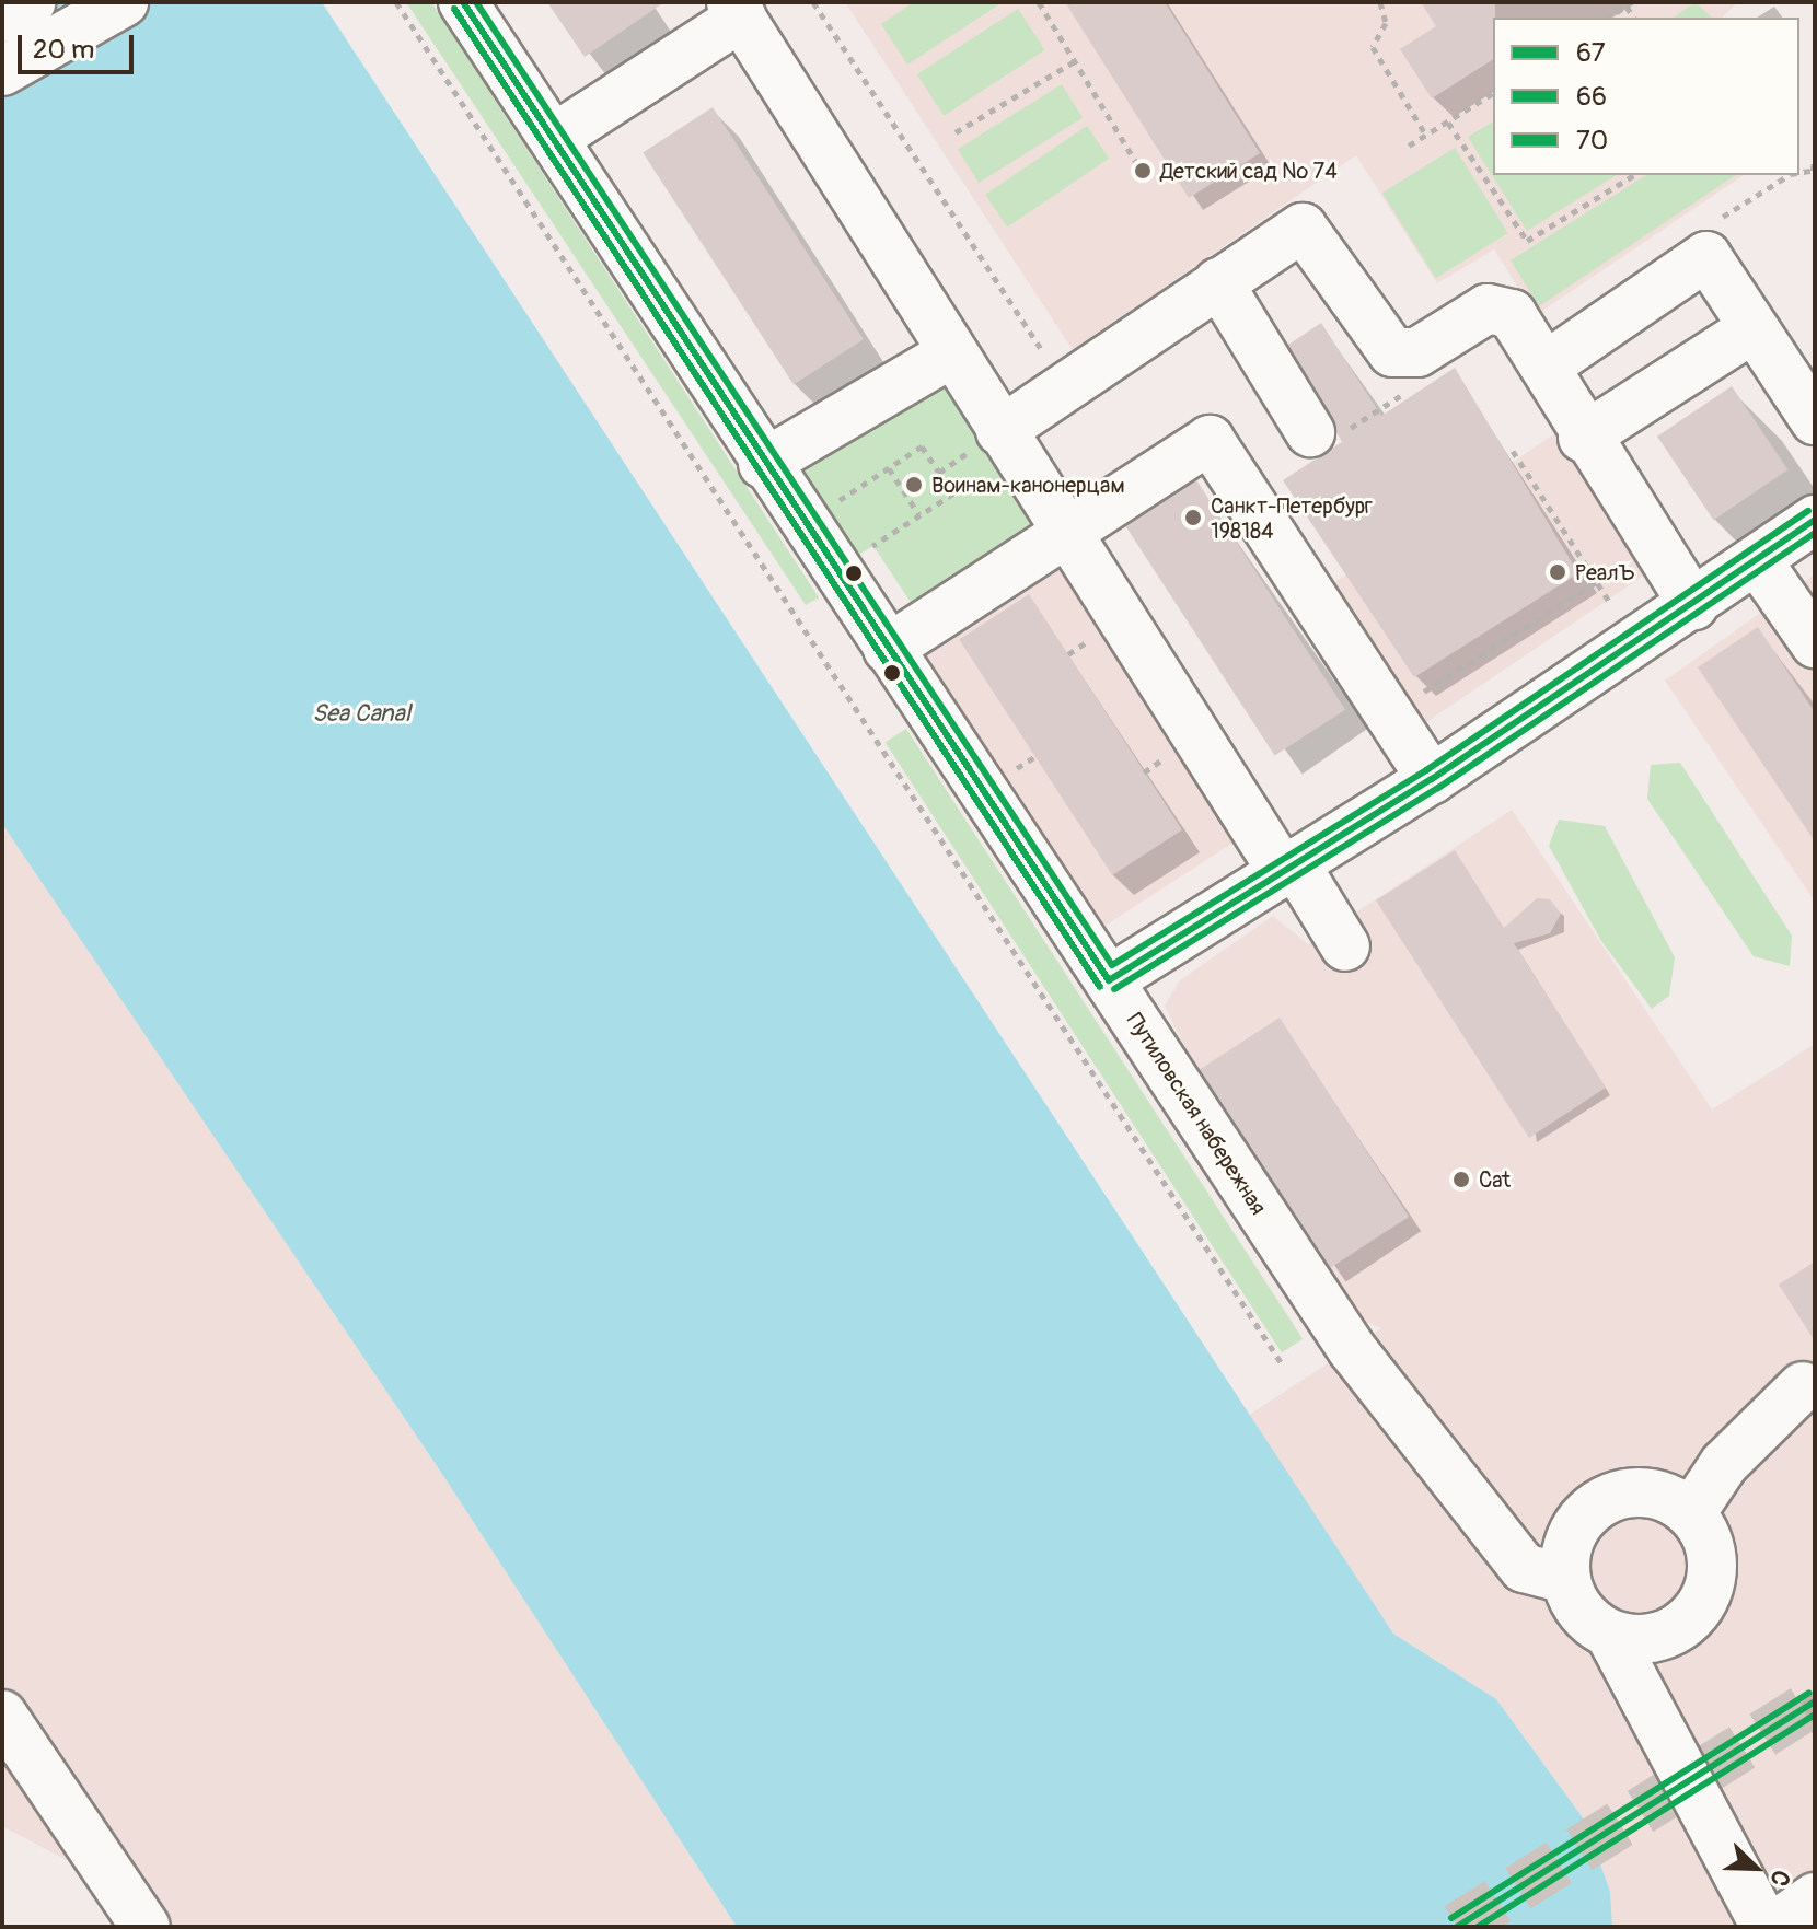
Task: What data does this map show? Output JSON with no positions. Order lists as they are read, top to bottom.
{
  "streets": {
    "main road": ["Путиловская набережная"]
  },
  "water": ["Sea Canal"],
  "places": [
    "Детский сад № 74",
    "Воинам-канонерцам",
    "Санкт-Петербург 198184",
    "РеалЪ",
    "Cat"
  ],
  "lines": ["transit line 67", "transit line 70", "transit line 66"],
  "legend": ["67", "66", "70"],
  "scale_bar": "20 m",
  "north": "bottom right"
}
